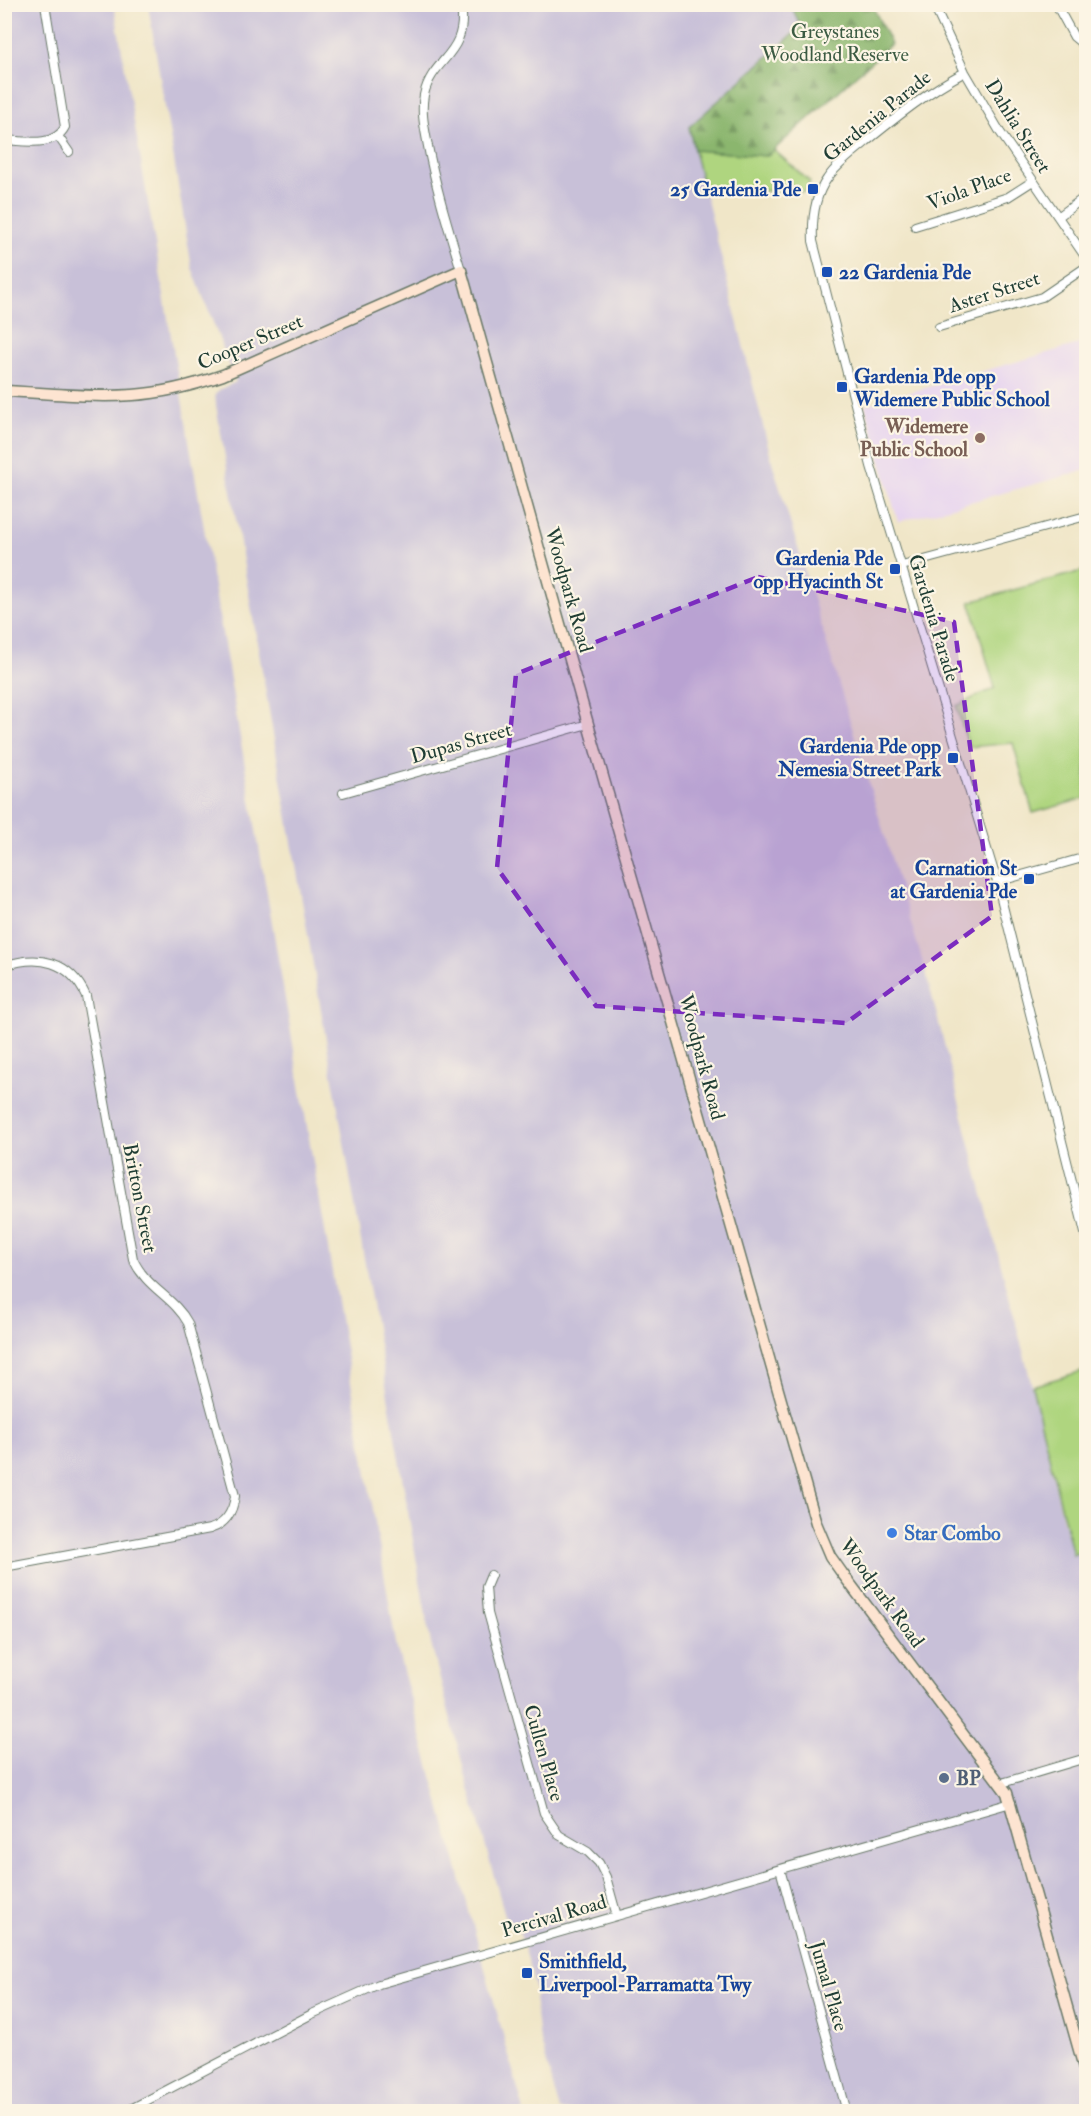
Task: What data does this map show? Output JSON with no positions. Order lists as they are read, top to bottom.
{
  "streets": {
    "street": [
      "Gardenia Parade",
      "Dahlia Street",
      "Viola Place",
      "Aster Street",
      "Cooper Street",
      "Woodpark Road",
      "Dupas Street",
      "Britton Street",
      "Cullen Place",
      "Percival Road",
      "Jumal Place"
    ]
  },
  "crossings": [
    ["Gardenia Parade", "Dahlia Street"],
    ["Dahlia Street", "Viola Place"],
    ["Cooper Street", "Woodpark Road"],
    ["Woodpark Road", "Dupas Street"],
    ["Woodpark Road", "Percival Road"],
    ["Cullen Place", "Percival Road"],
    ["Percival Road", "Jumal Place"]
  ],
  "parks": ["Greystanes Woodland Reserve"],
  "places": {
    "transit": [
      "25 Gardenia Pde",
      "22 Gardenia Pde",
      "Gardenia Pde opp Widemere Public School",
      "Gardenia Pde opp Hyacinth St",
      "Gardenia Pde opp Nemesia Street Park",
      "Carnation St at Gardenia Pde",
      "Smithfield, Liverpool-Parramatta Twy"
    ],
    "other": ["Widemere Public School", "Star Combo", "BP"]
  }
}
